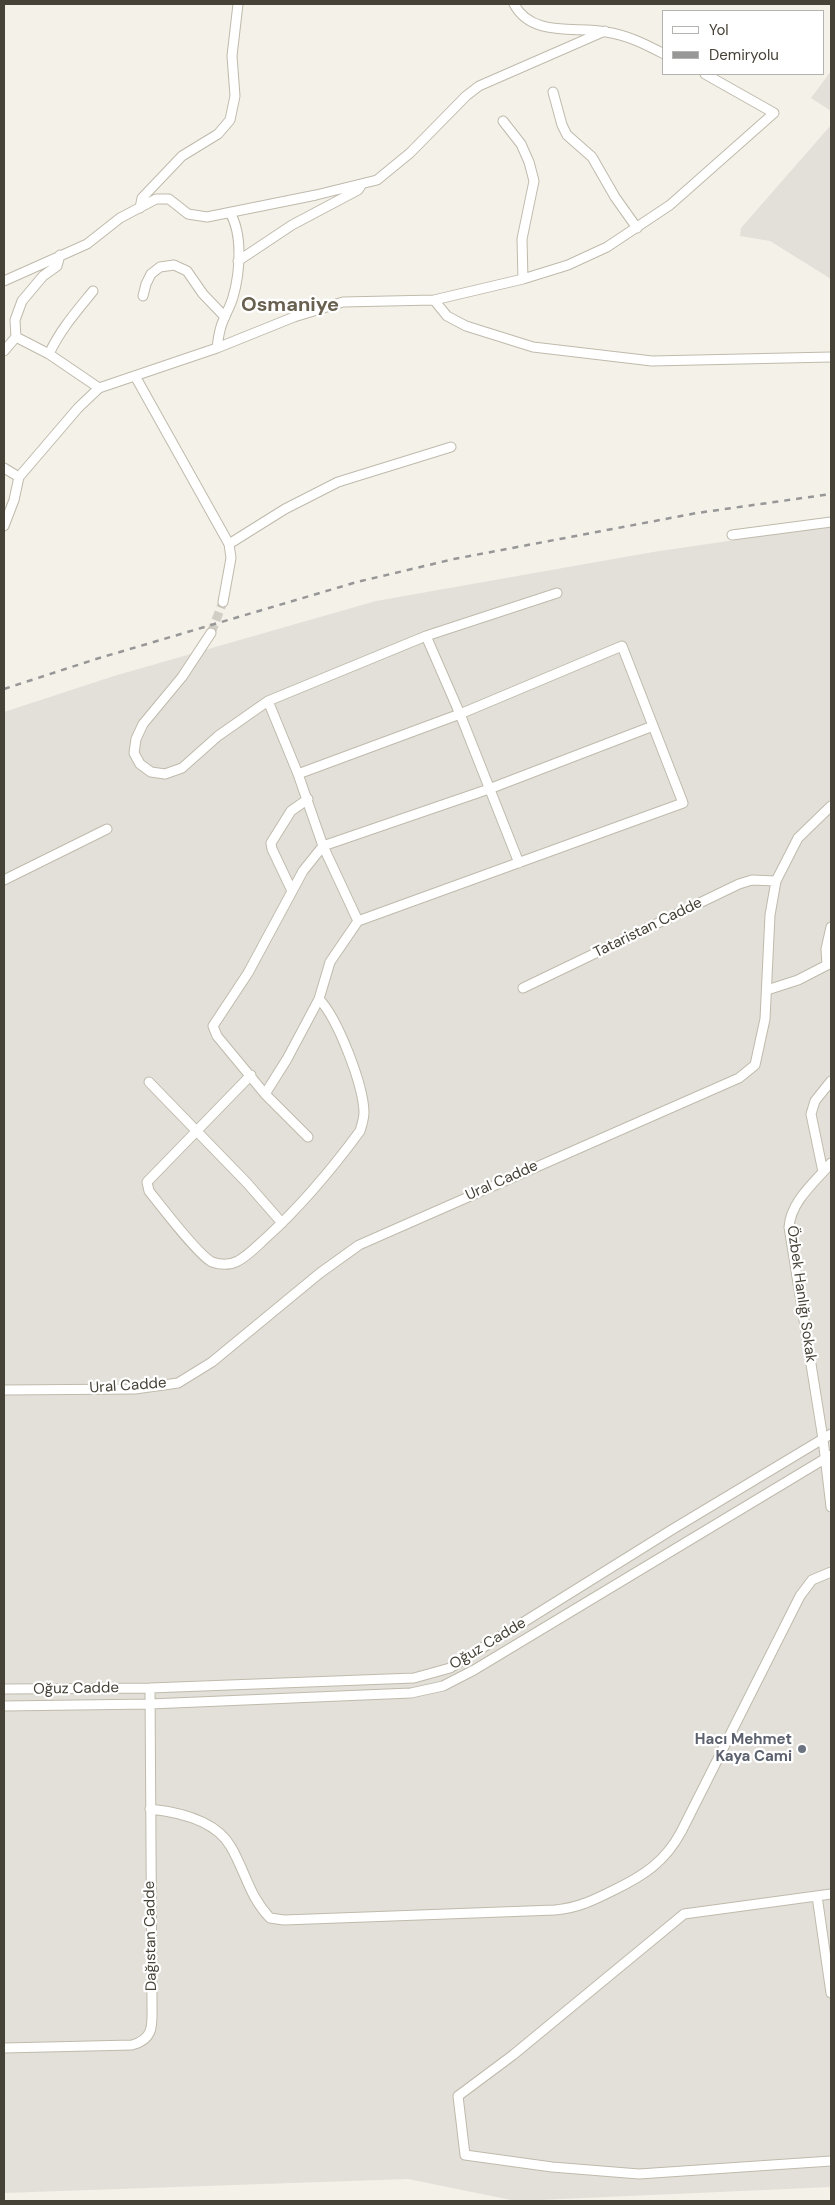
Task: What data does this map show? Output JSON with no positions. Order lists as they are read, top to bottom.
{
  "streets": {
    "street": [
      "Tataristan Cadde",
      "Ural Cadde",
      "Özbek Hanlığı Sokak",
      "Oğuz Cadde",
      "Dağıstan Cadde"
    ]
  },
  "crossings": [
    ["Tataristan Cadde", "Ural Cadde"],
    ["Özbek Hanlığı Sokak", "Oğuz Cadde"],
    ["Oğuz Cadde", "Dağıstan Cadde"]
  ],
  "districts": ["Osmaniye"],
  "places": ["Hacı Mehmet Kaya Cami"],
  "legend": ["Yol", "Demiryolu"]
}
